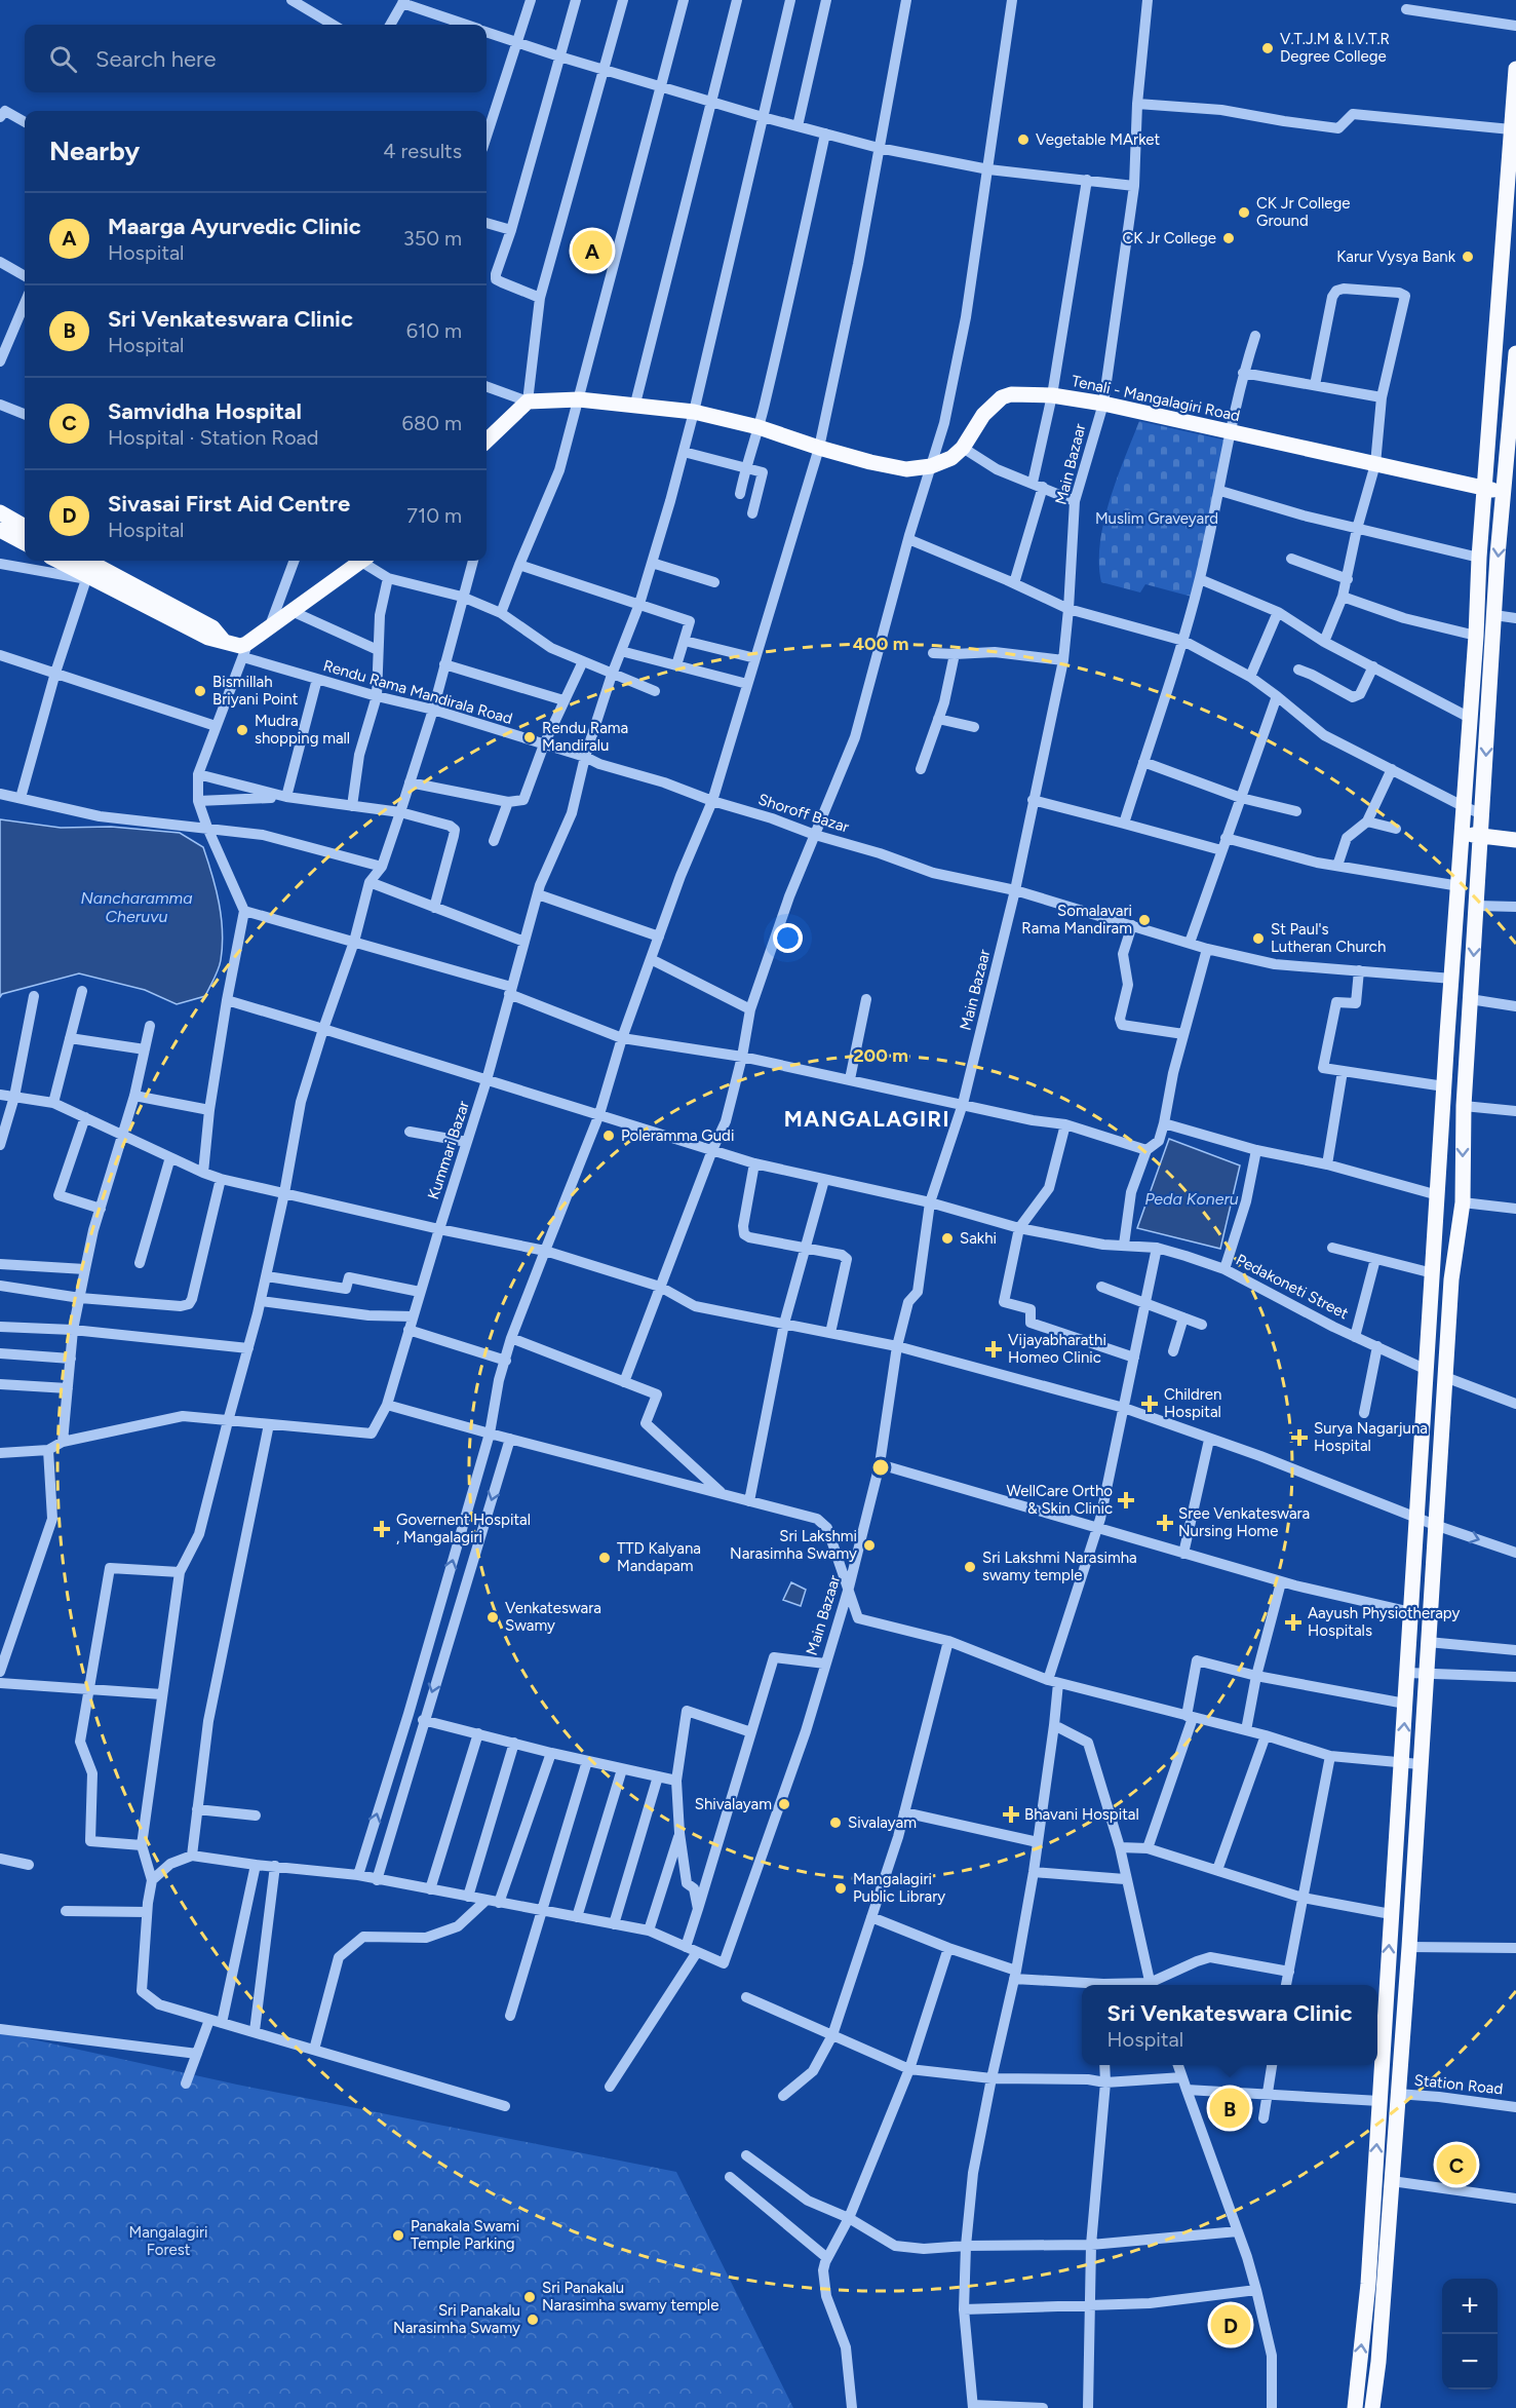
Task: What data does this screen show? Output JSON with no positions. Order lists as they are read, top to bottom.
{
  "streets": {
    "main road": ["Tenali - Mangalagiri Road"],
    "street": [
      "Main Bazaar",
      "Rendu Rama Mandirala Road",
      "Shoroff Bazar",
      "Kummari Bazar",
      "Pedakoneti Street",
      "Station Road"
    ]
  },
  "crossings": [
    ["Tenali - Mangalagiri Road", "Main Bazaar"],
    ["Tenali - Mangalagiri Road", "Kummari Bazar"],
    ["Main Bazaar", "Shoroff Bazar"],
    ["Rendu Rama Mandirala Road", "Shoroff Bazar"],
    ["Rendu Rama Mandirala Road", "Kummari Bazar"],
    ["Shoroff Bazar", "Kummari Bazar"]
  ],
  "districts": ["MANGALAGIRI"],
  "water": ["Nancharamma Cheruvu", "Peda Koneru"],
  "parks": ["Muslim Graveyard", "Mangalagiri Forest"],
  "places": {
    "other": [
      "V.T.J.M & I.V.T.R Degree College",
      "Vegetable MArket",
      "CK Jr College Ground",
      "CK Jr College",
      "Karur Vysya Bank",
      "Bismillah Briyani Point",
      "Mudra shopping mall",
      "Rendu Rama Mandiralu",
      "Somalavari Rama Mandiram",
      "St Paul's Lutheran Church",
      "Poleramma Gudi",
      "Sakhi",
      "Sri Lakshmi Narasimha Swamy",
      "TTD Kalyana Mandapam",
      "Sri Lakshmi Narasimha swamy temple",
      "Venkateswara Swamy",
      "Shivalayam",
      "Sivalayam",
      "Mangalagiri Public Library",
      "Panakala Swami Temple Parking",
      "Sri Panakalu Narasimha swamy temple",
      "Sri Panakalu Narasimha Swamy"
    ],
    "health": [
      "Vijayabharathi Homeo Clinic",
      "Children Hospital",
      "Surya Nagarjuna Hospital",
      "WellCare Ortho & Skin Clinic",
      "Sree Venkateswara Nursing Home",
      "Governent Hospital , Mangalagiri",
      "Aayush Physiotherapy Hospitals",
      "Bhavani Hospital"
    ]
  },
  "page": {
    "search": "Search here",
    "heading": ["Nearby", "4 results"],
    "list": [
      {
        "mark": "A",
        "name": "Maarga Ayurvedic Clinic",
        "note": "Hospital",
        "value": "350 m"
      },
      {
        "mark": "B",
        "name": "Sri Venkateswara Clinic",
        "note": "Hospital",
        "value": "610 m"
      },
      {
        "mark": "C",
        "name": "Samvidha Hospital",
        "note": "Hospital · Station Road",
        "value": "680 m"
      },
      {
        "mark": "D",
        "name": "Sivasai First Aid Centre",
        "note": "Hospital",
        "value": "710 m"
      }
    ],
    "pins": [
      "A",
      "B",
      "C",
      "D"
    ],
    "popup": ["Sri Venkateswara Clinic", "Hospital"],
    "map_buttons": ["+", "−"]
  },
  "rings": ["400 m", "200 m"]
}
